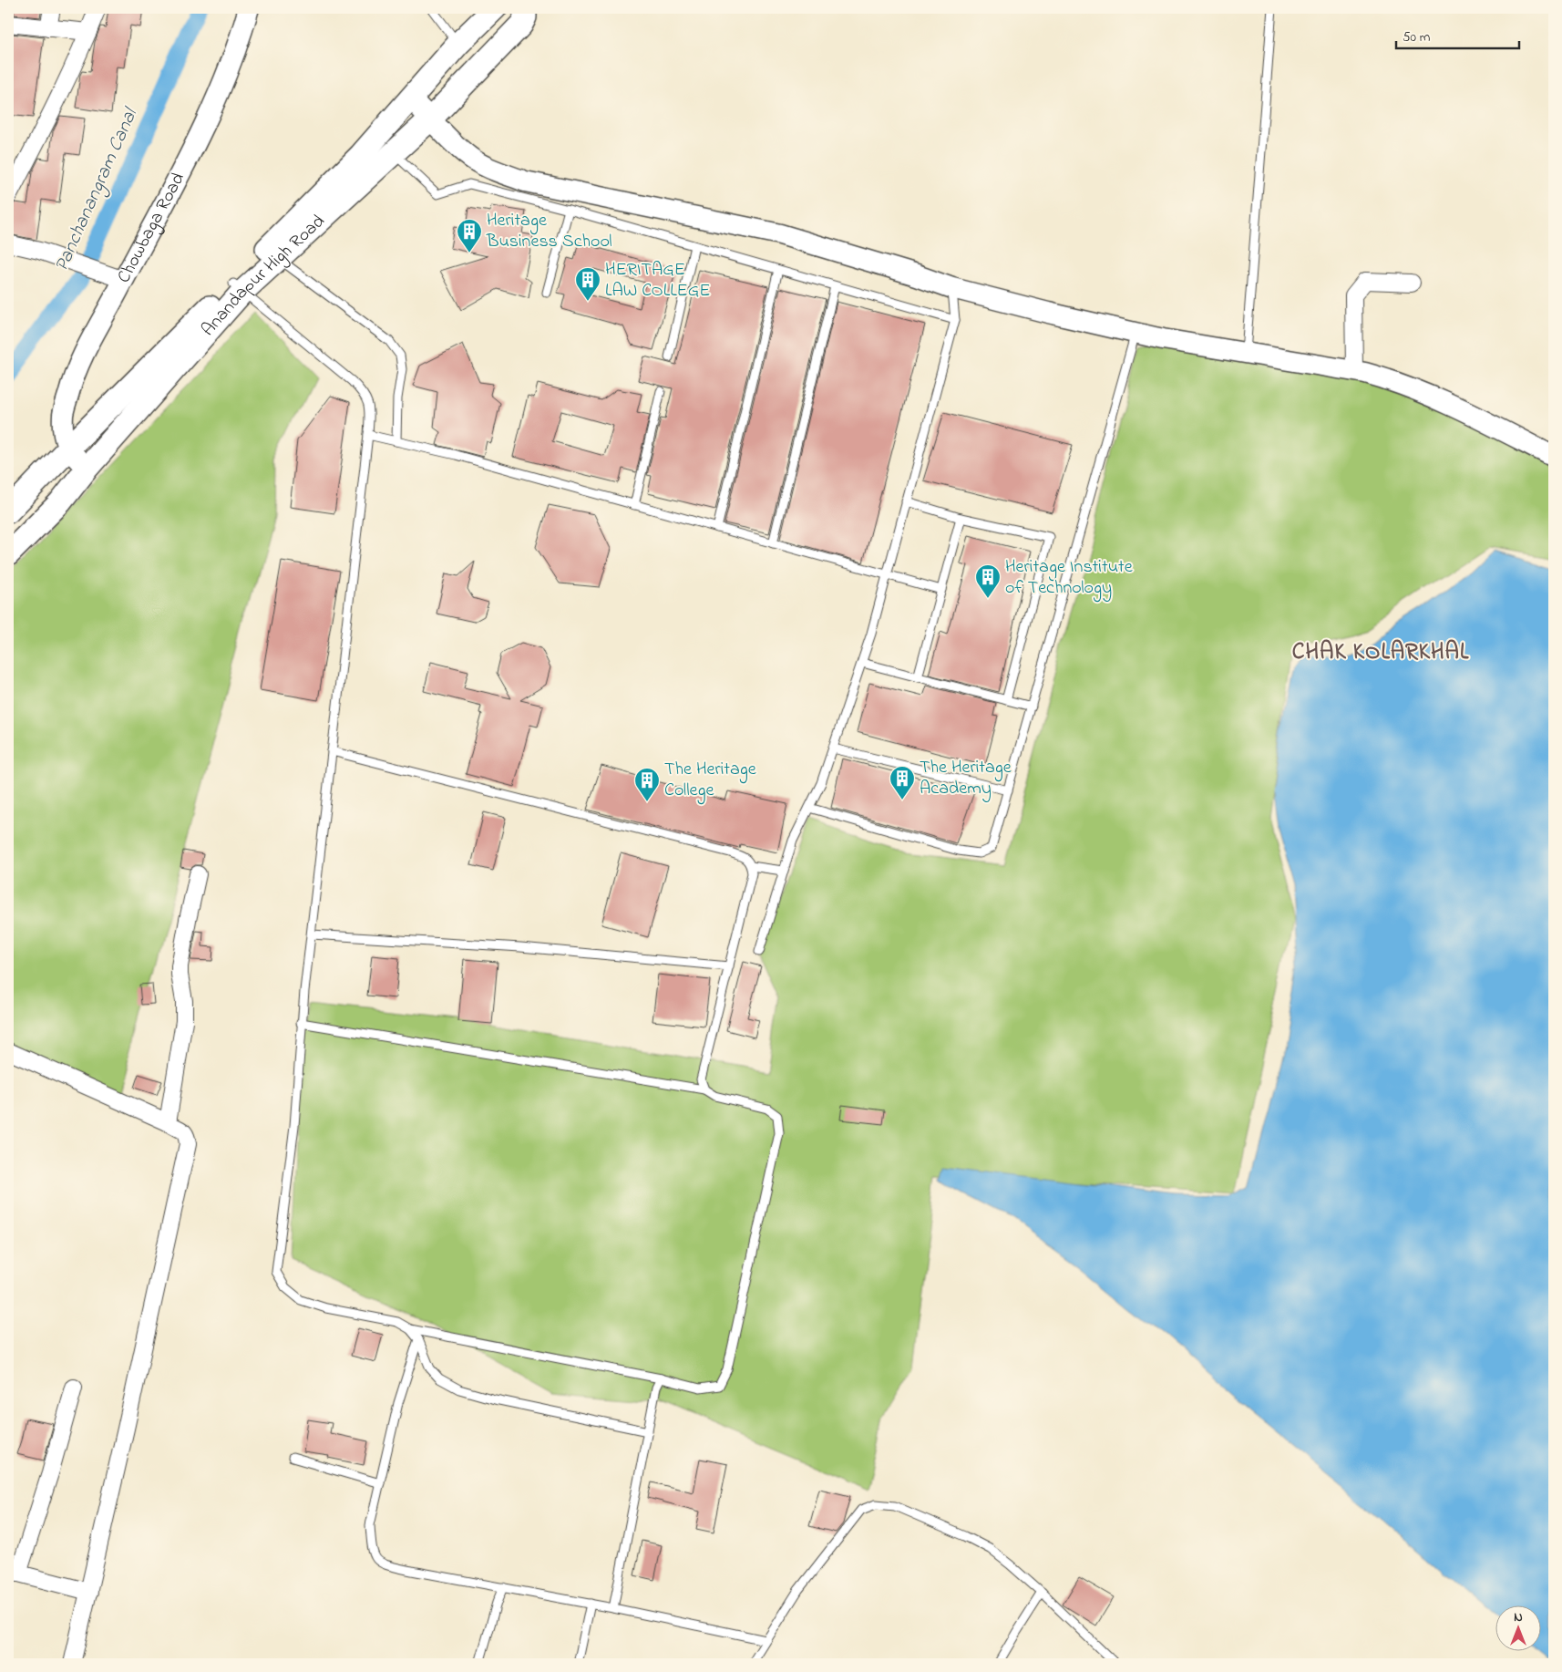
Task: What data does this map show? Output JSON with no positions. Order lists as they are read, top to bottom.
{
  "streets": {
    "main road": ["Anandapur High Road"],
    "street": ["Chowbaga Road"]
  },
  "crossings": [
    ["Chowbaga Road", "Anandapur High Road"]
  ],
  "districts": ["CHAK KOLARKHAL"],
  "water": ["Panchanangram Canal"],
  "places": {
    "building": [
      "Heritage Business School",
      "HERITAGE LAW COLLEGE",
      "Heritage Institute of Technology",
      "The Heritage Academy",
      "The Heritage College"
    ]
  },
  "scale_bar": "50 m",
  "north": "top"
}
